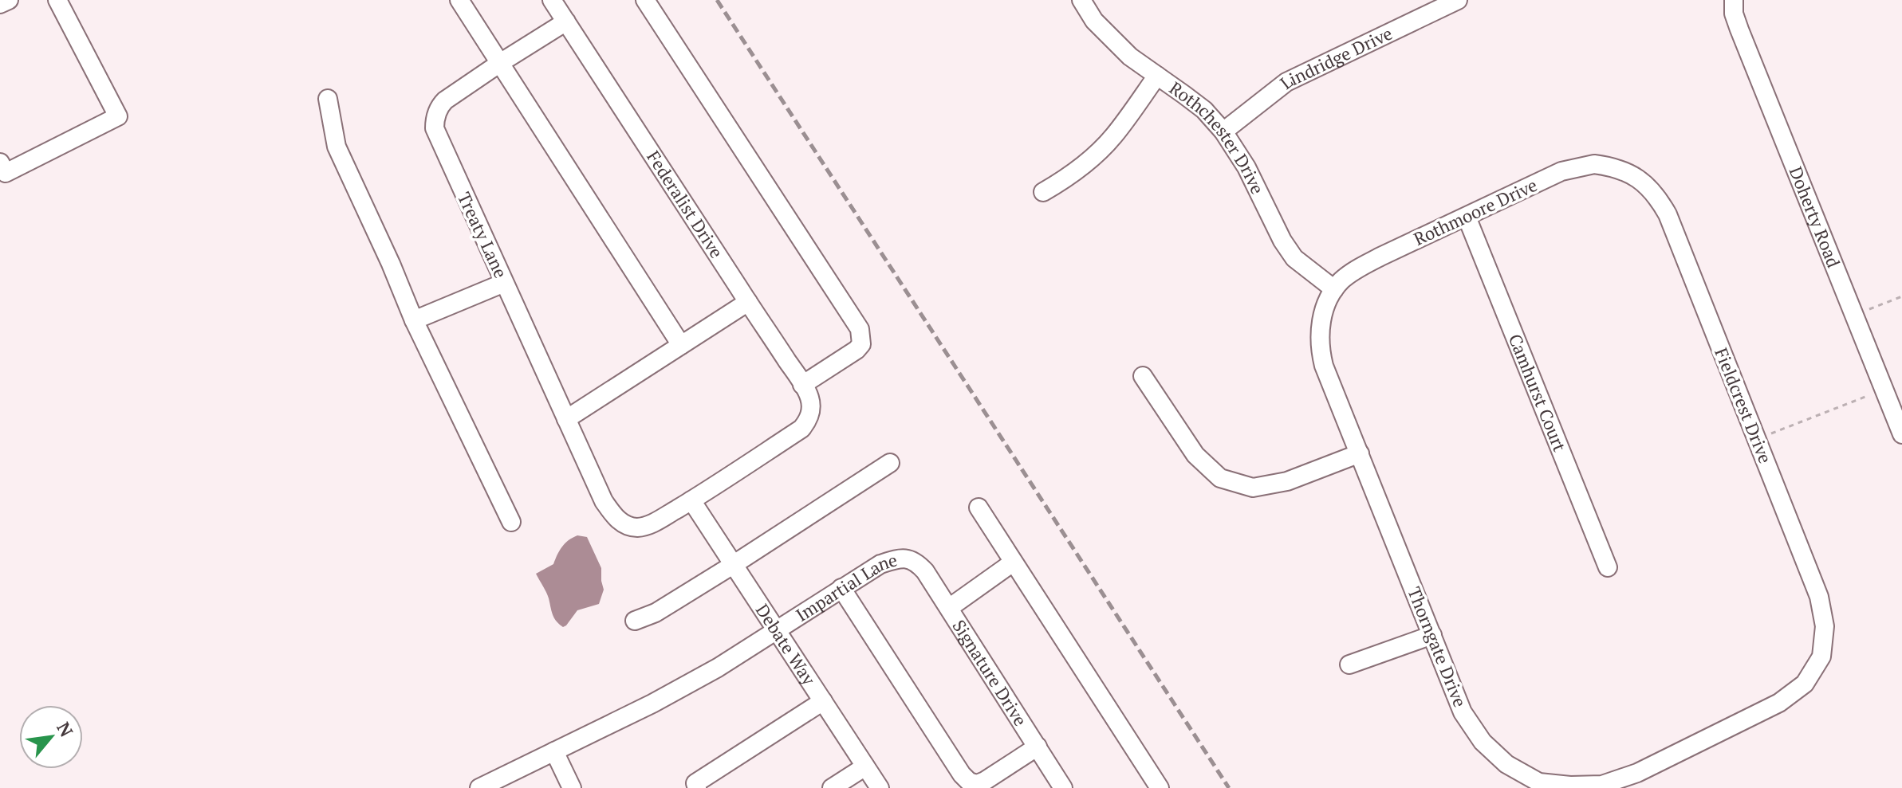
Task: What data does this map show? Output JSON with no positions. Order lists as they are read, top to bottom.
{
  "streets": {
    "street": [
      "Lindridge Drive",
      "Rothchester Drive",
      "Federalist Drive",
      "Rothmoore Drive",
      "Doherty Road",
      "Treaty Lane",
      "Camhurst Court",
      "Fieldcrest Drive",
      "Impartial Lane",
      "Debate Way",
      "Thorngate Drive",
      "Signature Drive"
    ]
  },
  "crossings": [
    ["Lindridge Drive", "Rothchester Drive"],
    ["Rothchester Drive", "Rothmoore Drive"],
    ["Rothchester Drive", "Thorngate Drive"],
    ["Federalist Drive", "Treaty Lane"],
    ["Federalist Drive", "Debate Way"],
    ["Rothmoore Drive", "Camhurst Court"],
    ["Rothmoore Drive", "Fieldcrest Drive"],
    ["Rothmoore Drive", "Thorngate Drive"],
    ["Treaty Lane", "Debate Way"],
    ["Fieldcrest Drive", "Thorngate Drive"],
    ["Impartial Lane", "Debate Way"],
    ["Impartial Lane", "Signature Drive"]
  ],
  "north": "top right"
}
